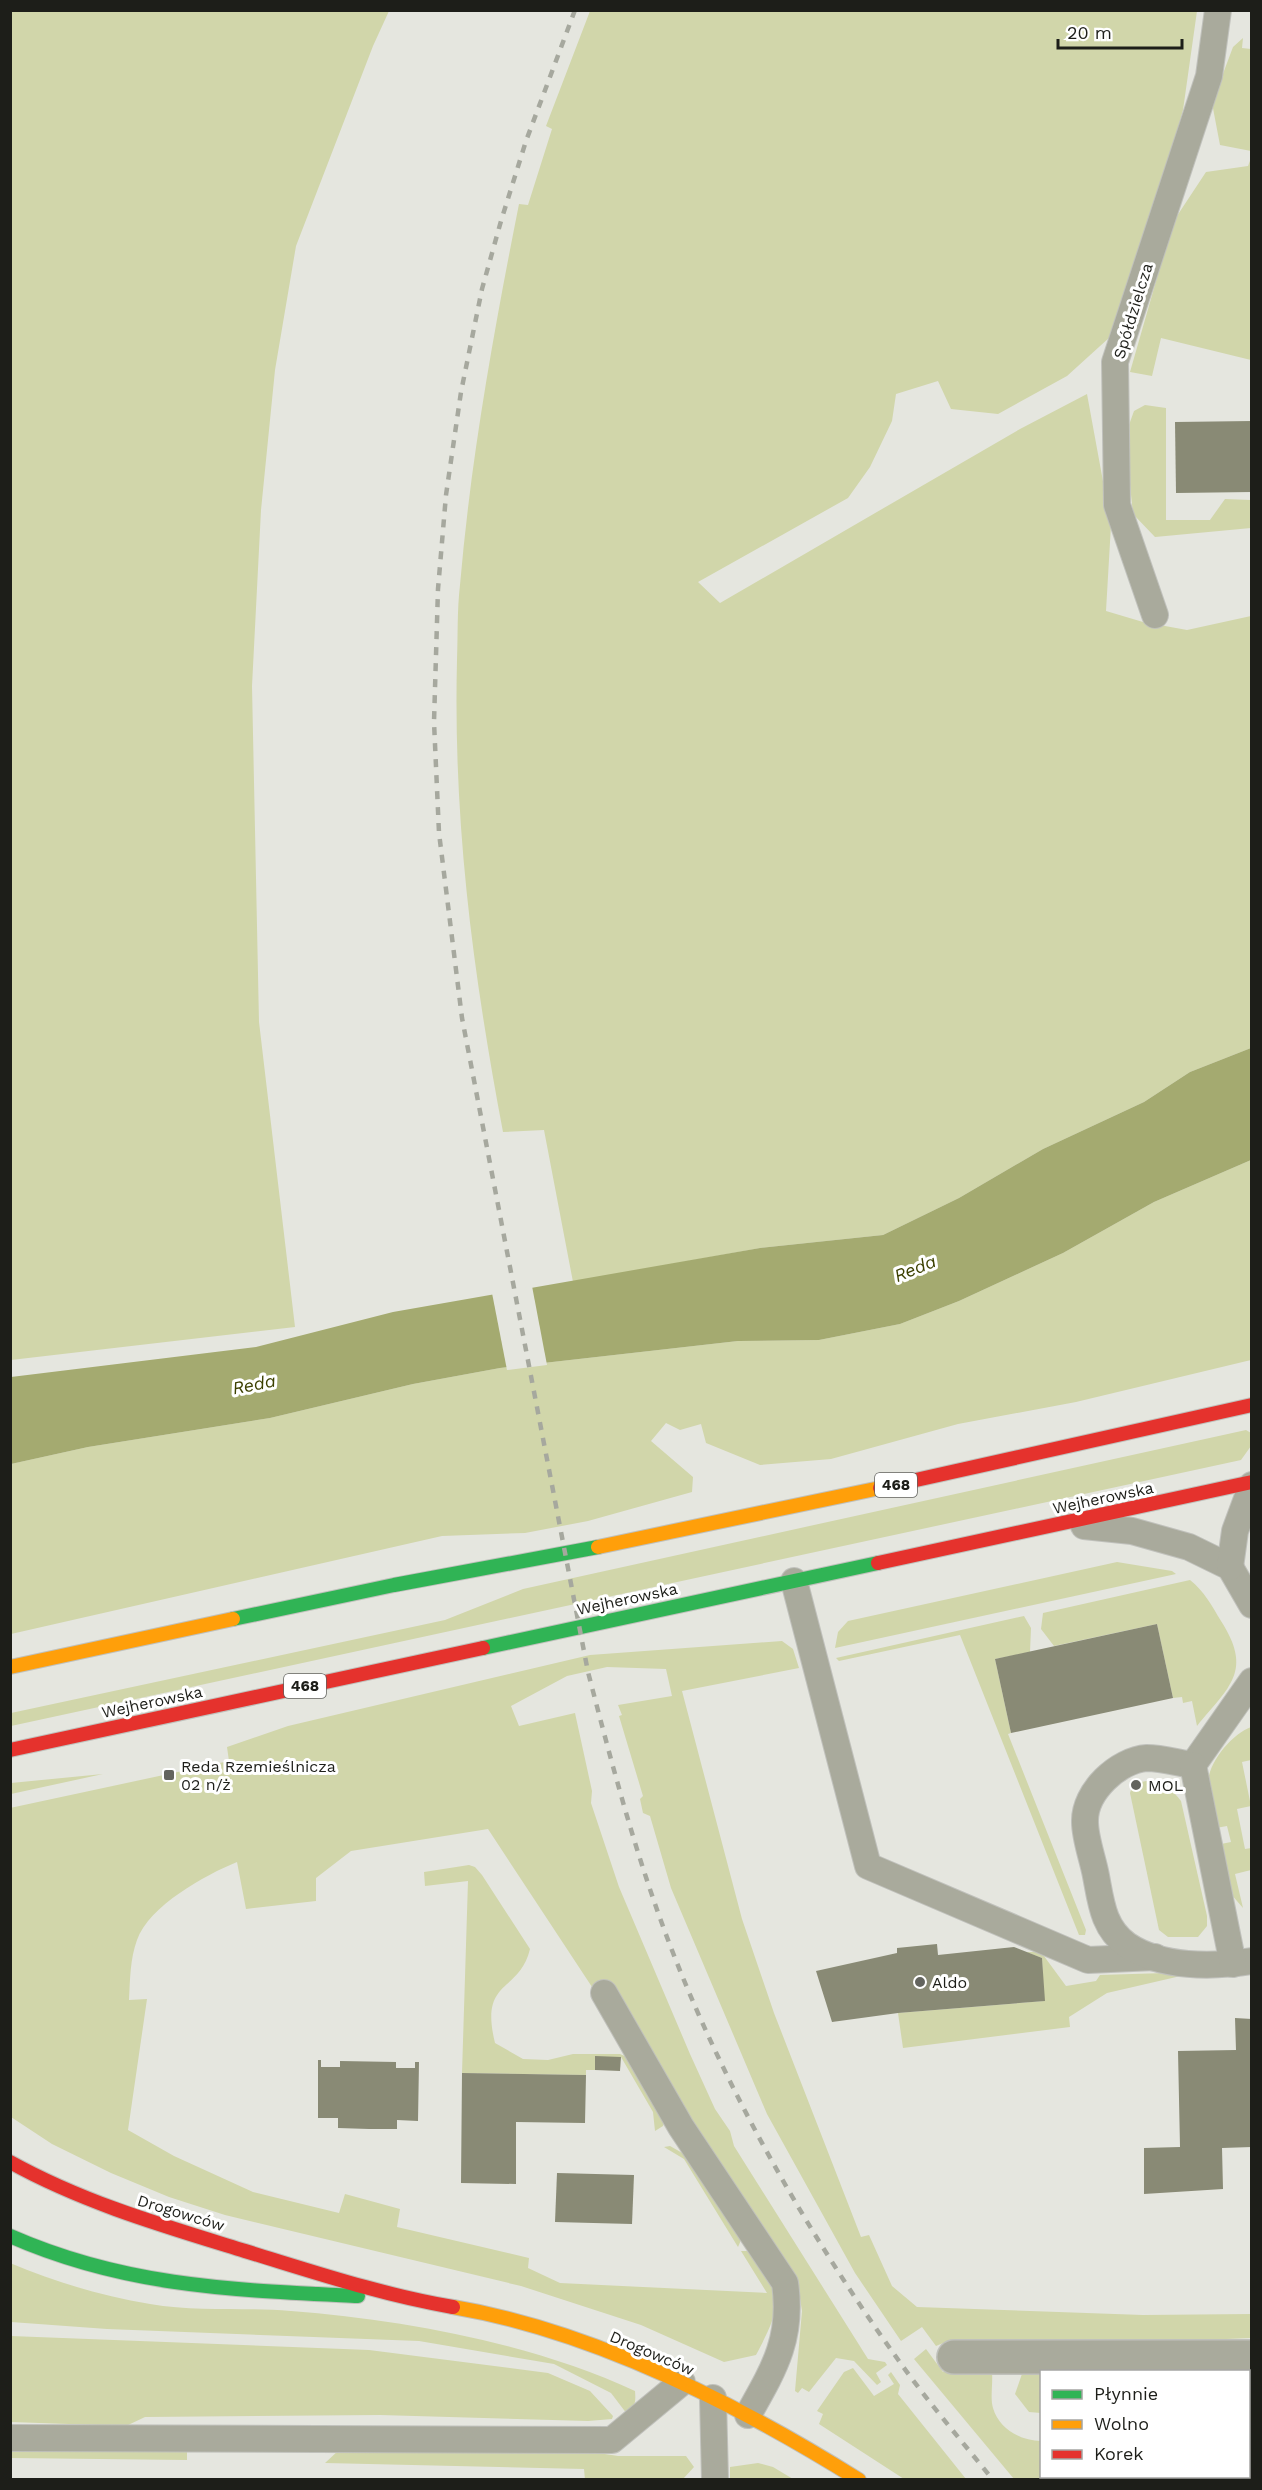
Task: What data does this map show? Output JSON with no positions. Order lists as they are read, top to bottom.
{
  "streets": {
    "main road": ["468", "Wejherowska", "Drogowców"],
    "lane": ["Spółdzielcza"]
  },
  "water": ["Reda"],
  "places": {
    "transit": ["Reda Rzemieślnicza 02 n/ż"],
    "other": ["MOL", "Aldo"]
  },
  "legend": ["Płynnie", "Wolno", "Korek"],
  "scale_bar": "20 m"
}
